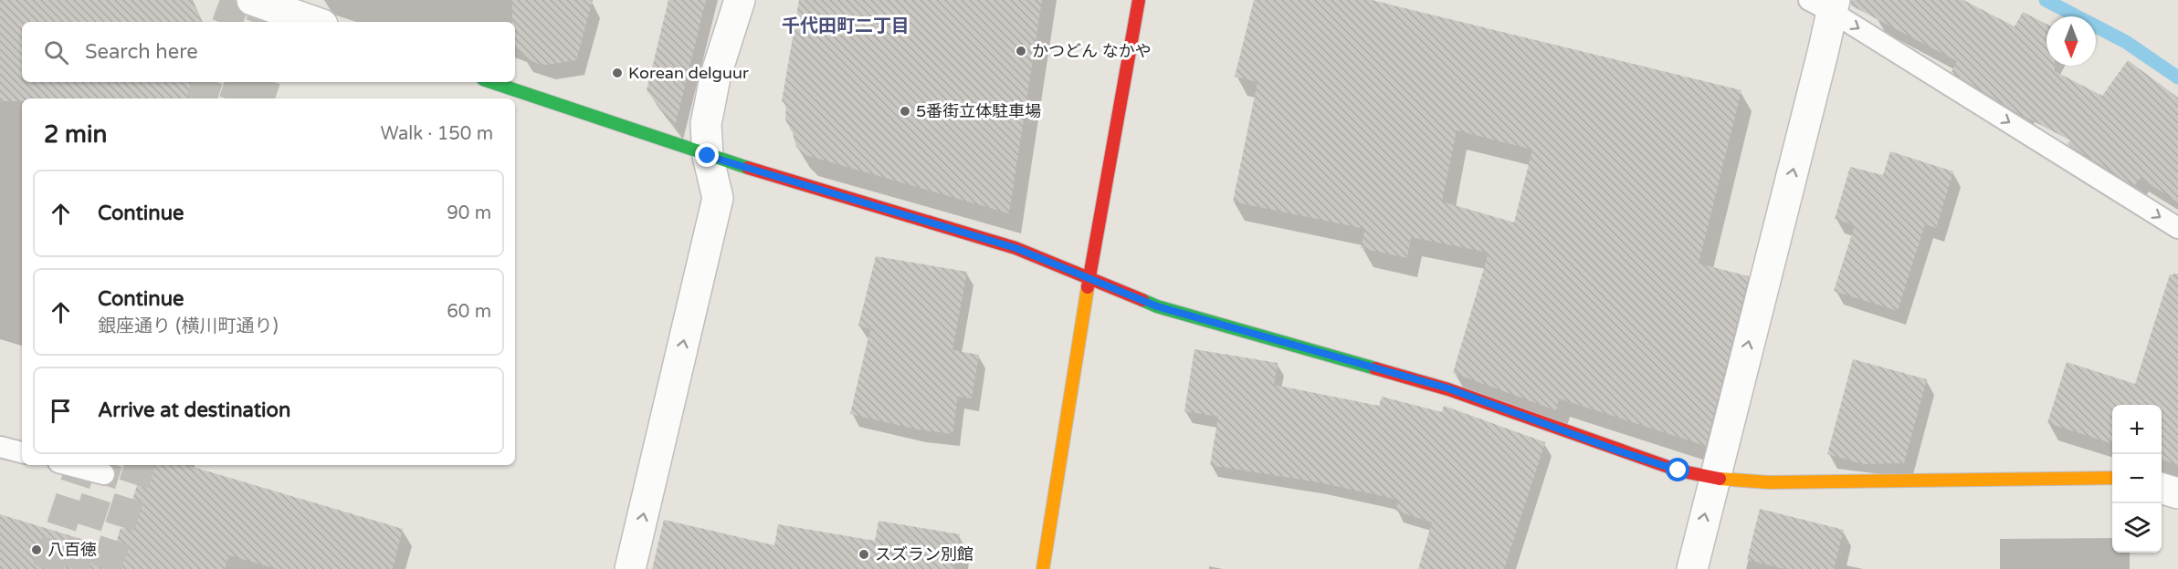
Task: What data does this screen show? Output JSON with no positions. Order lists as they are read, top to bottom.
{
  "districts": ["千代田町二丁目"],
  "places": [
    "かつどん なかや",
    "Korean delguur",
    "5番街立体駐車場",
    "八百徳",
    "スズラン別館"
  ],
  "north": "bottom",
  "page": {
    "search": "Search here",
    "heading": ["2 min", "Walk · 150 m"],
    "list": [
      ["Continue", "90 m"],
      ["Continue", "銀座通り (横川町通り)", "60 m"],
      "Arrive at destination"
    ],
    "map_buttons": ["+", "−"]
  }
}
